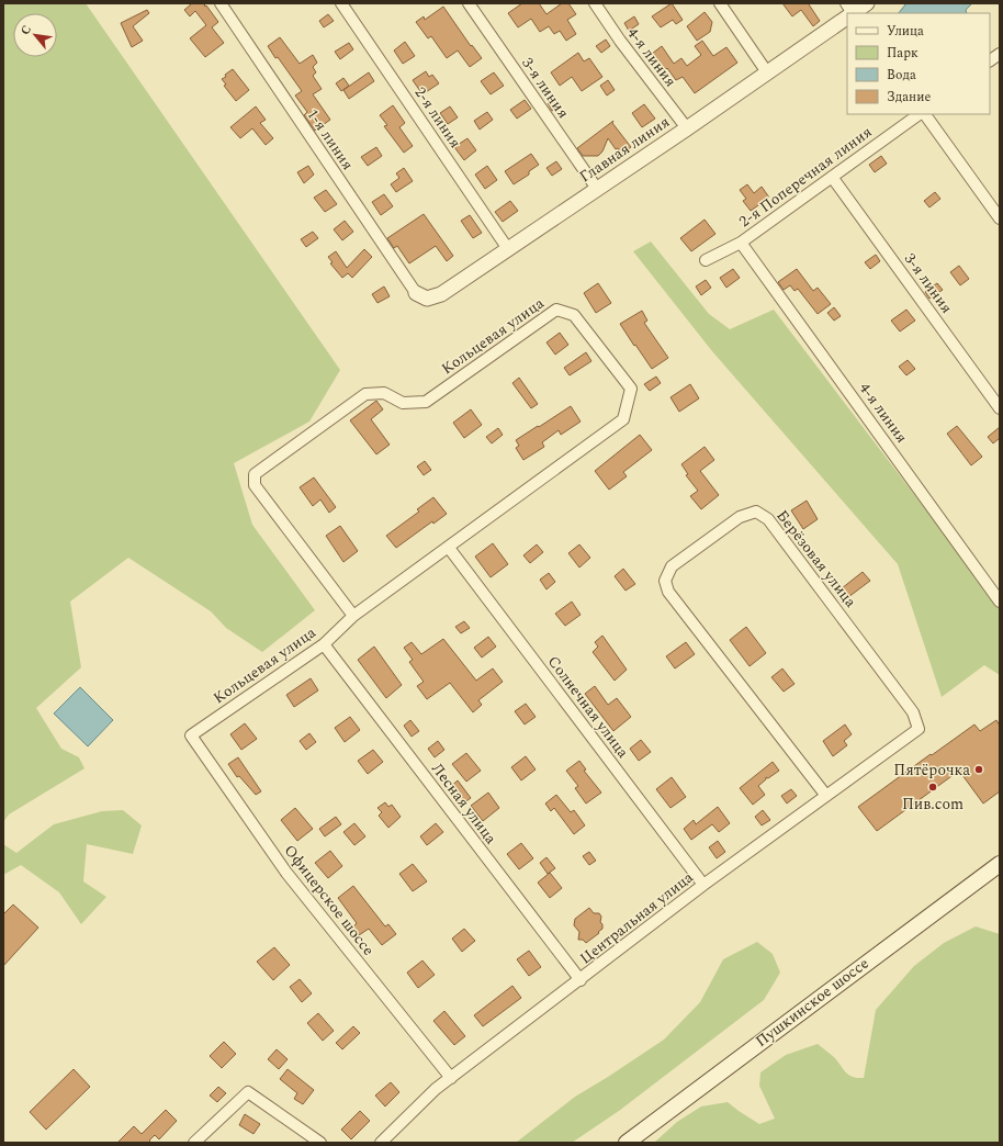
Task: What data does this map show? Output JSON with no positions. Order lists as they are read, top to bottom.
{
  "streets": {
    "main road": ["Пушкинское шоссе"],
    "street": [
      "4-я линия",
      "3-я линия",
      "2-я линия",
      "1-я линия",
      "Главная линия",
      "2-я Поперечная линия",
      "Кольцевая улица",
      "Берёзовая улица",
      "Солнечная улица",
      "Лесная улица",
      "Офицерское шоссе",
      "Центральная улица"
    ]
  },
  "crossings": [
    ["4-я линия", "Главная линия"],
    ["4-я линия", "2-я Поперечная линия"],
    ["3-я линия", "Главная линия"],
    ["3-я линия", "2-я Поперечная линия"],
    ["2-я линия", "Главная линия"],
    ["1-я линия", "Главная линия"],
    ["Кольцевая улица", "Солнечная улица"],
    ["Кольцевая улица", "Лесная улица"],
    ["Кольцевая улица", "Офицерское шоссе"],
    ["Берёзовая улица", "Центральная улица"],
    ["Солнечная улица", "Центральная улица"],
    ["Лесная улица", "Центральная улица"],
    ["Офицерское шоссе", "Центральная улица"]
  ],
  "places": ["Пятёрочка", "Пив.com"],
  "legend": [
    "Улица",
    "Парк",
    "Вода",
    "Здание"
  ],
  "north": "top left"
}
